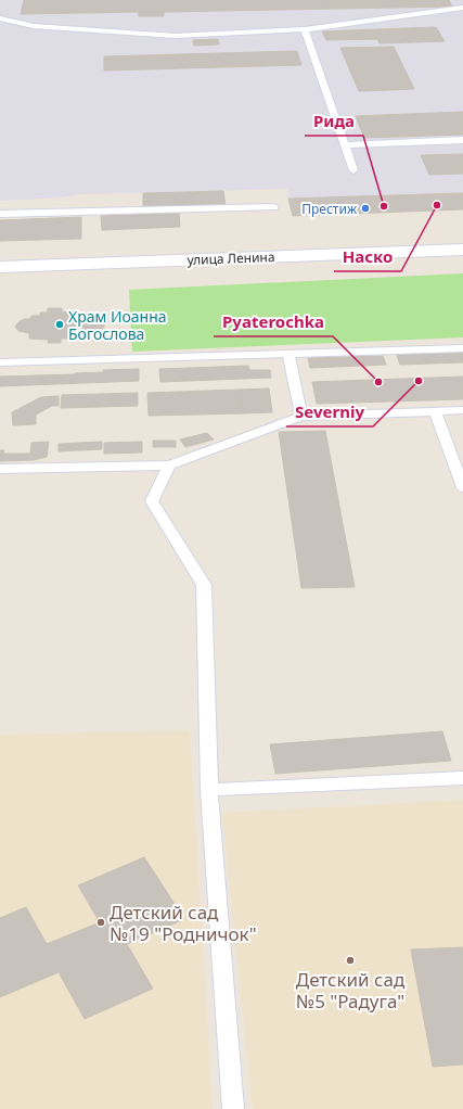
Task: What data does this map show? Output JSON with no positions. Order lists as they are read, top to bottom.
{
  "streets": {
    "main road": ["улица Ленина"]
  },
  "places": [
    "Наско",
    "Рида",
    "Престиж",
    "Храм Иоанна Богослова",
    "Severniy",
    "Pyaterochka",
    "Детский сад №19 \"Родничок\"",
    "Детский сад №5 \"Радуга\""
  ]
}
